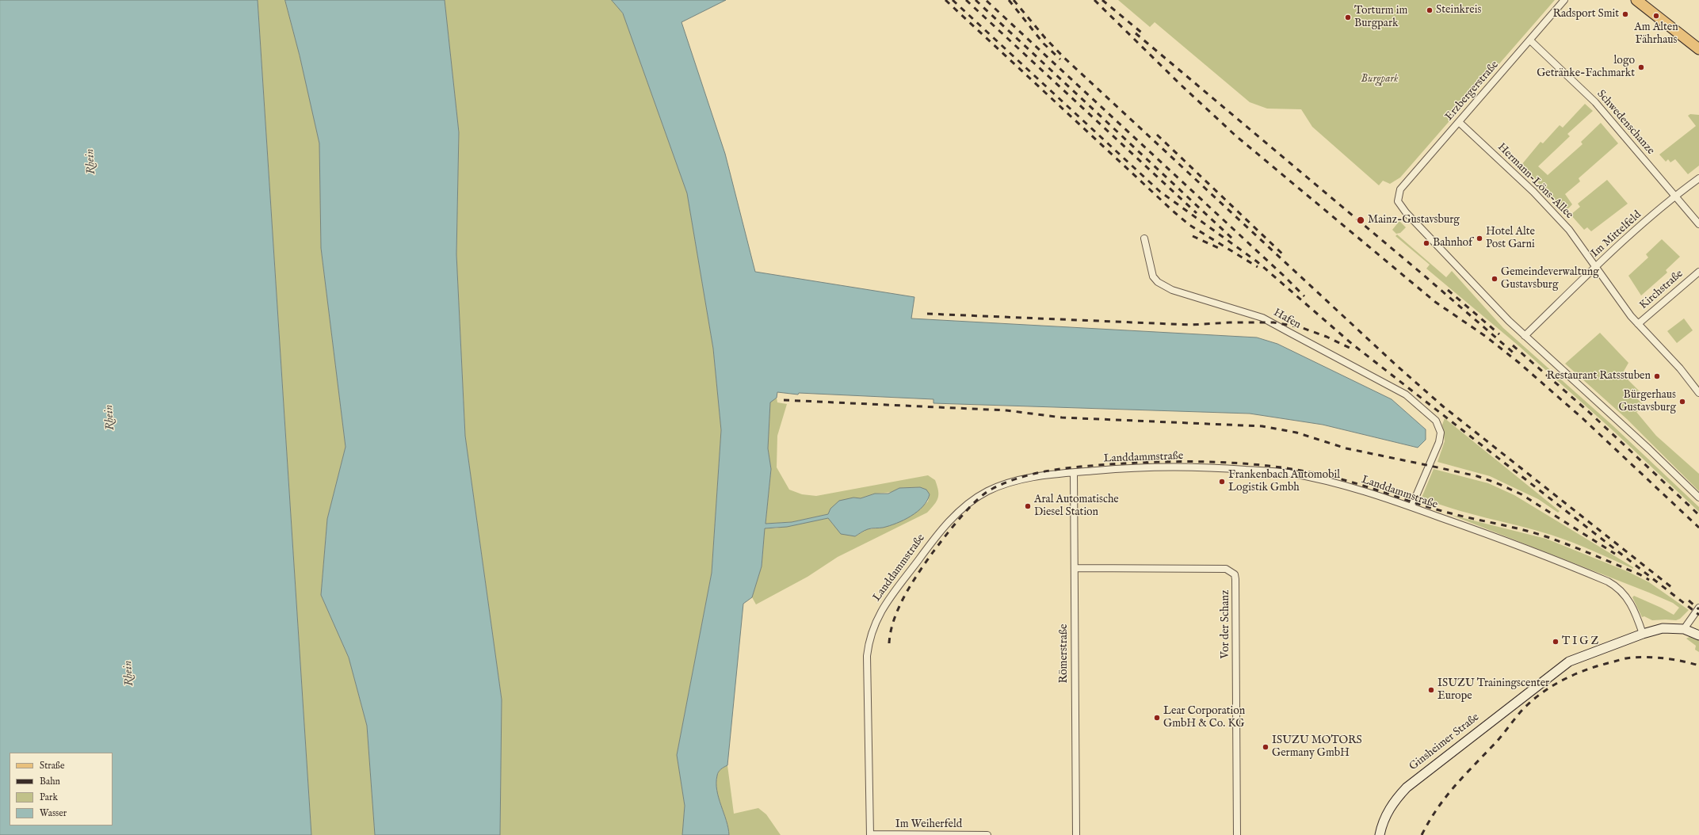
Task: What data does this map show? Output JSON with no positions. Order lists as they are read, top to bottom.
{
  "streets": {
    "main road": ["Ginsheimer Straße"],
    "street": [
      "Erzbergerstraße",
      "Schwedenschanze",
      "Hermann-Löns-Allee",
      "Im Mittelfeld",
      "Kirchstraße",
      "Hafen",
      "Landdammstraße",
      "Vor der Schanz",
      "Römerstraße",
      "Im Weiherfeld"
    ]
  },
  "crossings": [
    ["Erzbergerstraße", "Schwedenschanze"],
    ["Erzbergerstraße", "Hermann-Löns-Allee"],
    ["Erzbergerstraße", "Im Mittelfeld"],
    ["Schwedenschanze", "Im Mittelfeld"],
    ["Hermann-Löns-Allee", "Im Mittelfeld"],
    ["Hermann-Löns-Allee", "Kirchstraße"],
    ["Hafen", "Landdammstraße"],
    ["Landdammstraße", "Römerstraße"],
    ["Landdammstraße", "Ginsheimer Straße"],
    ["Landdammstraße", "Im Weiherfeld"],
    ["Vor der Schanz", "Römerstraße"]
  ],
  "water": ["Rhein"],
  "parks": ["Burgpark"],
  "places": [
    "Steinkreis",
    "Radsport Smit",
    "Am Alten Fährhaus",
    "Torturm im Burgpark",
    "logo Getränke-Fachmarkt",
    "Mainz-Gustavsburg",
    "Hotel Alte Post Garni",
    "Bahnhof",
    "Gemeindeverwaltung Gustavsburg",
    "Restaurant Ratsstuben",
    "Bürgerhaus Gustavsburg",
    "Frankenbach Automobil Logistik Gmbh",
    "Aral Automatische Diesel Station",
    "T I G Z",
    "ISUZU Trainingscenter Europe",
    "Lear Corporation GmbH & Co. KG",
    "ISUZU MOTORS Germany GmbH"
  ],
  "legend": [
    "Straße",
    "Bahn",
    "Park",
    "Wasser"
  ]
}
